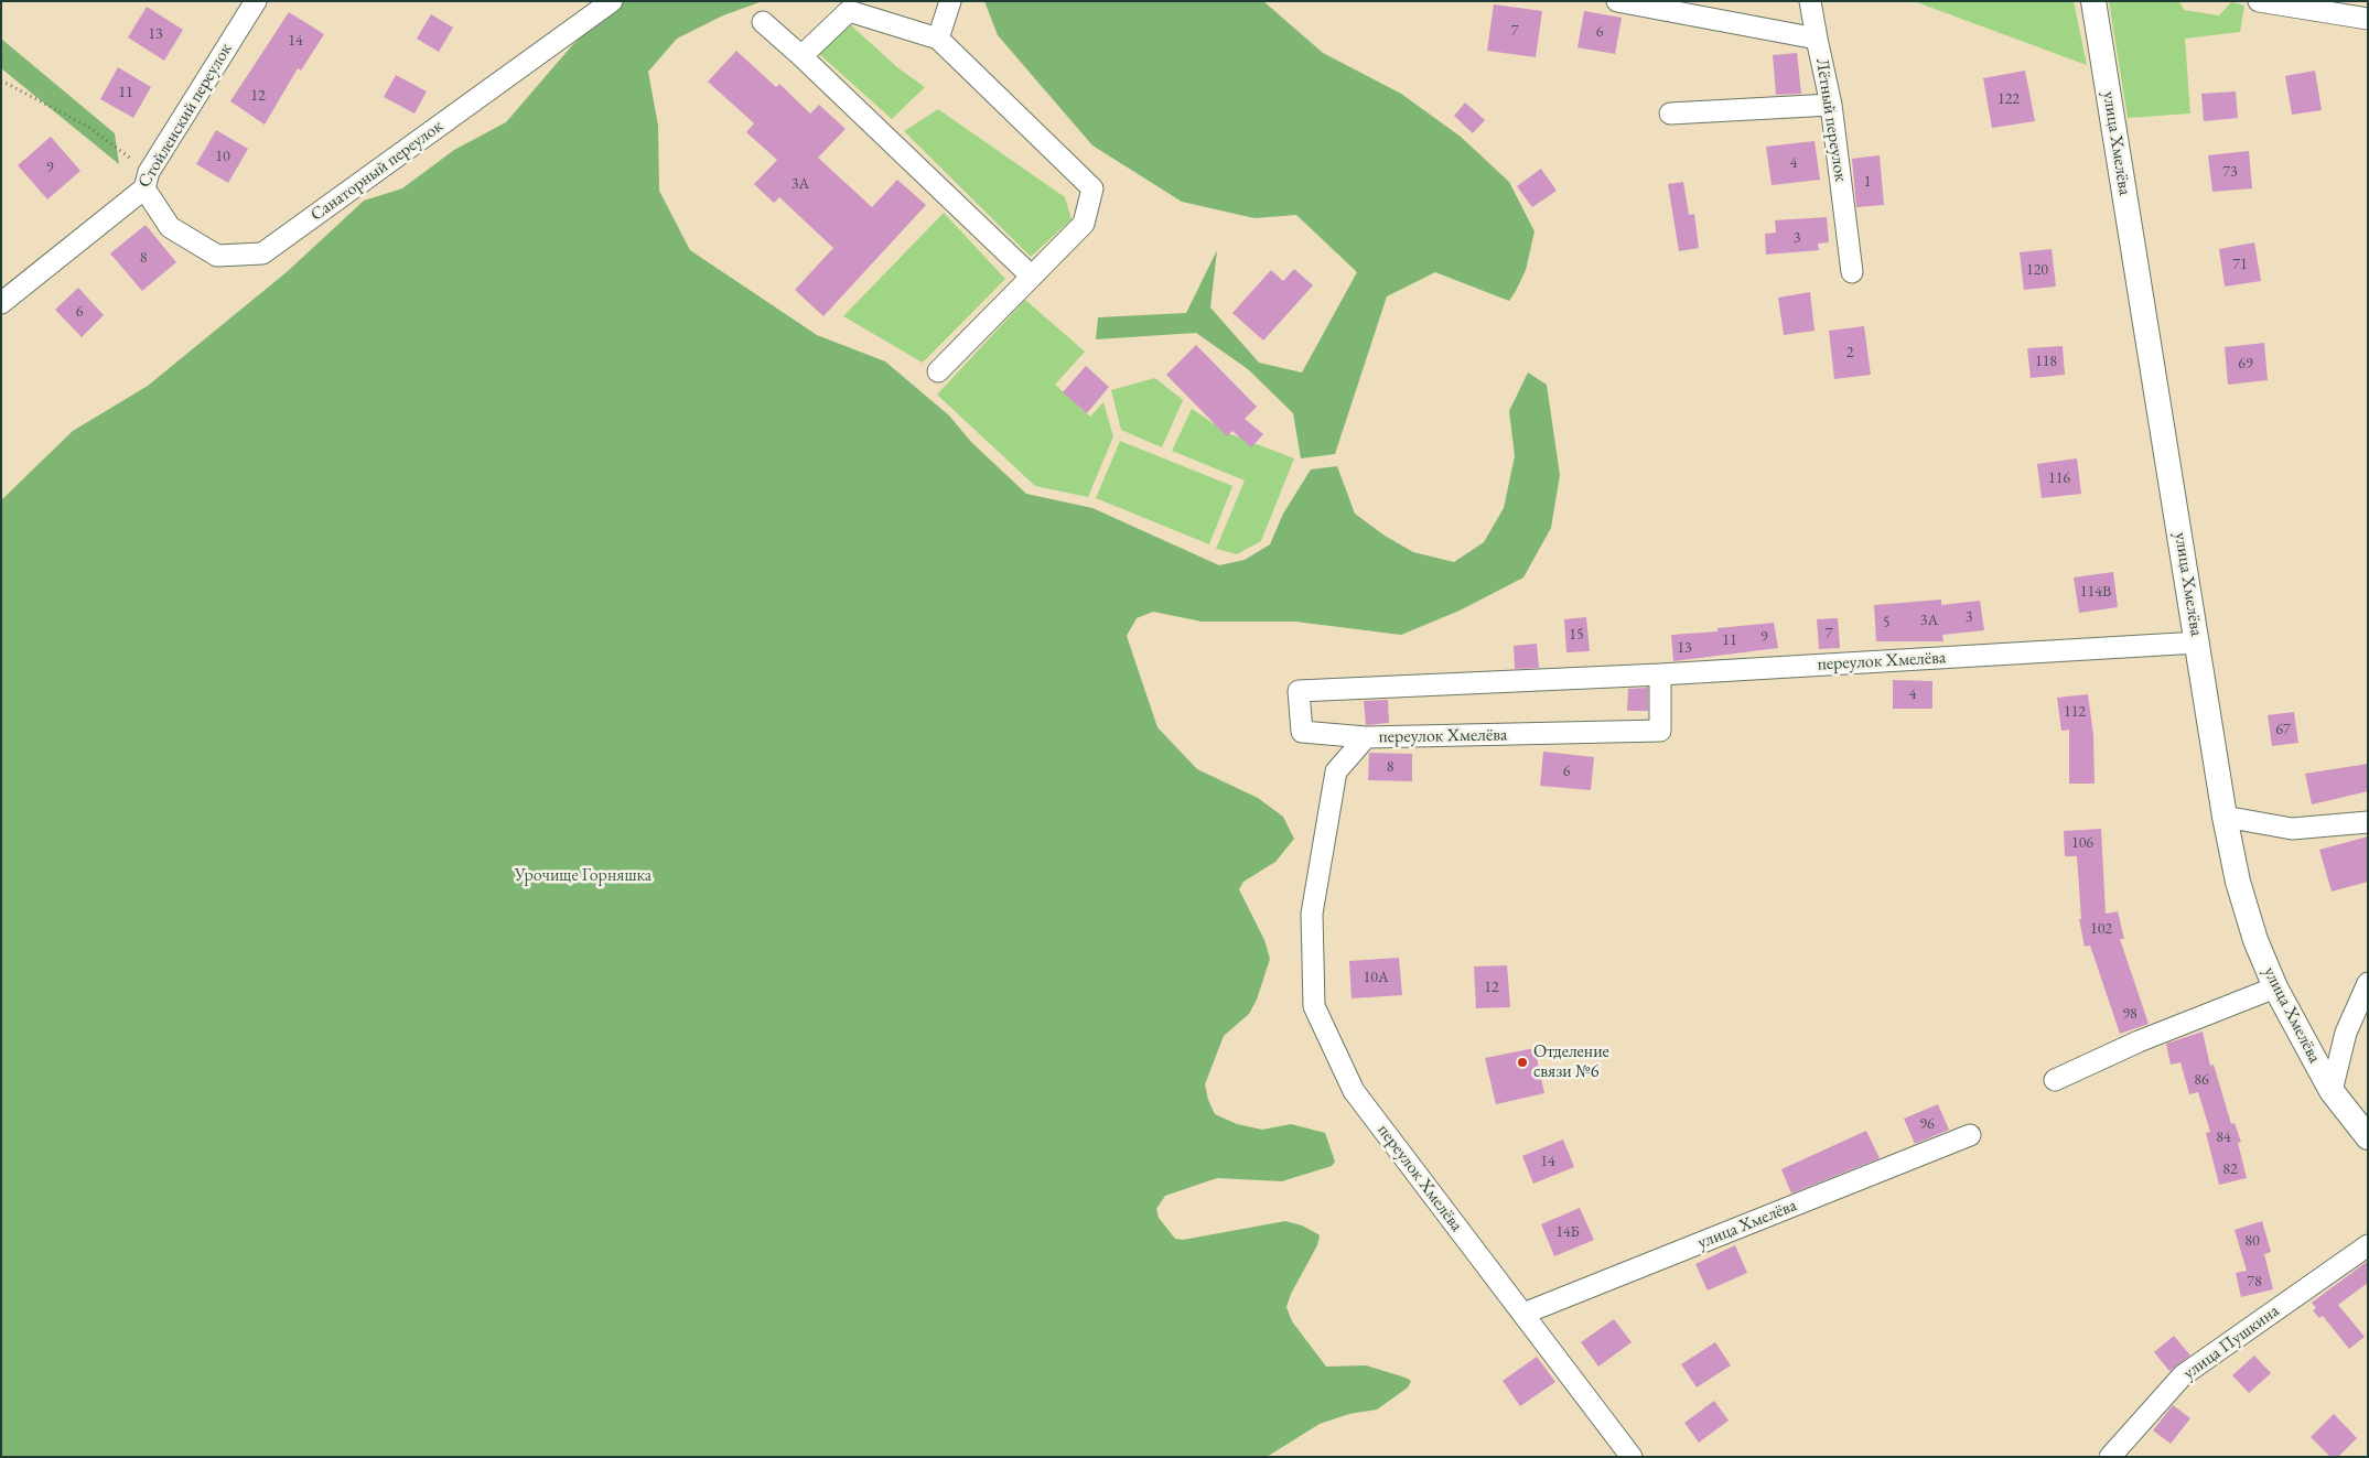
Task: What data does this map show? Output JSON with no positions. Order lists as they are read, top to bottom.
{
  "streets": {
    "main road": ["улица Хмелёва"],
    "street": [
      "Стойленский переулок",
      "Лётный переулок",
      "Санаторный переулок",
      "переулок Хмелёва",
      "улица Пушкина"
    ]
  },
  "crossings": [
    ["Стойленский переулок", "Санаторный переулок"],
    ["улица Хмелёва", "переулок Хмелёва"]
  ],
  "parks": ["Урочище Горняшка"],
  "places": ["Отделение связи №6"],
  "house_numbers": [
    "7",
    "6",
    "13",
    "14",
    "11",
    "12",
    "122",
    "10",
    "4",
    "9",
    "73",
    "1",
    "3А",
    "3",
    "8",
    "71",
    "120",
    "6",
    "2",
    "118",
    "69",
    "116",
    "114В",
    "3",
    "3А",
    "5",
    "7",
    "15",
    "9",
    "11",
    "13",
    "4",
    "112",
    "67",
    "8",
    "6",
    "106",
    "102",
    "10А",
    "12",
    "98",
    "86",
    "96",
    "84",
    "14",
    "82",
    "14Б",
    "80",
    "78"
  ]
}
